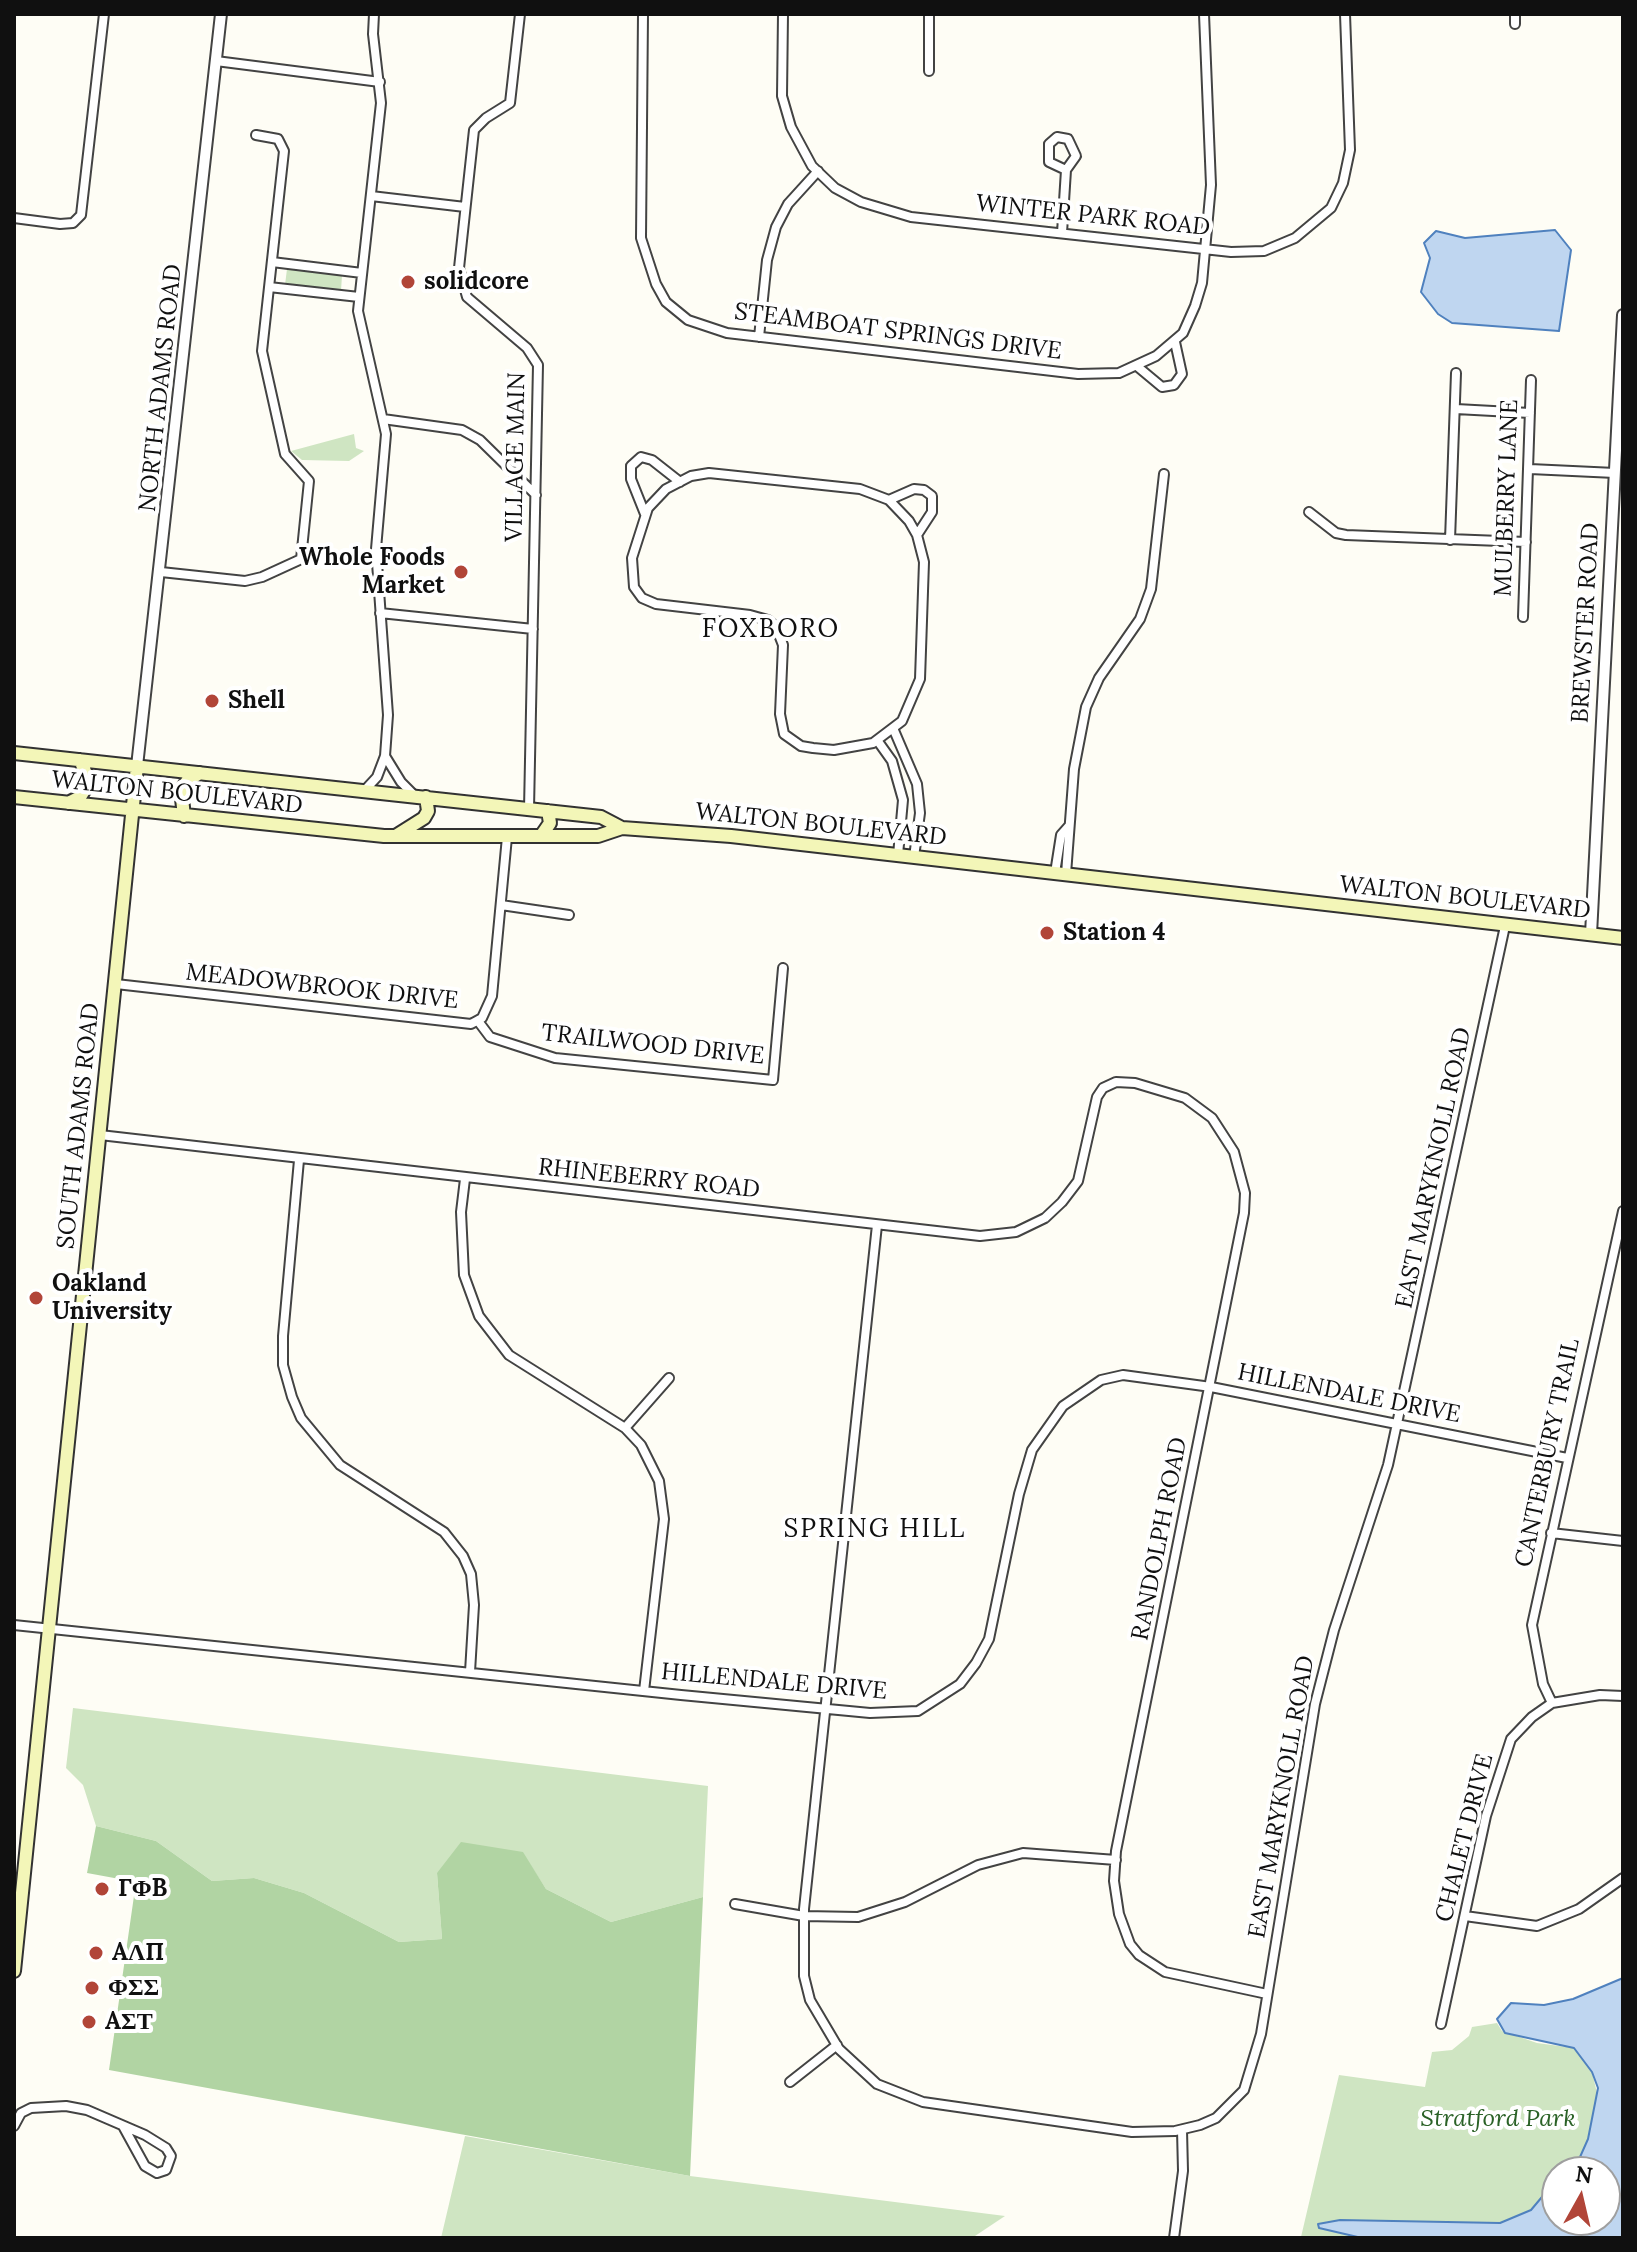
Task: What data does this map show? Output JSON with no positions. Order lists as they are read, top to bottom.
{
  "streets": {
    "main road": ["WALTON BOULEVARD", "SOUTH ADAMS ROAD"],
    "street": [
      "WINTER PARK ROAD",
      "STEAMBOAT SPRINGS DRIVE",
      "NORTH ADAMS ROAD",
      "VILLAGE MAIN",
      "MULBERRY LANE",
      "BREWSTER ROAD",
      "MEADOWBROOK DRIVE",
      "TRAILWOOD DRIVE",
      "EAST MARYKNOLL ROAD",
      "RHINEBERRY ROAD",
      "HILLENDALE DRIVE",
      "CANTERBURY TRAIL",
      "RANDOLPH ROAD",
      "CHALET DRIVE"
    ]
  },
  "crossings": [
    ["WINTER PARK ROAD", "STEAMBOAT SPRINGS DRIVE"],
    ["NORTH ADAMS ROAD", "WALTON BOULEVARD"],
    ["NORTH ADAMS ROAD", "SOUTH ADAMS ROAD"],
    ["VILLAGE MAIN", "WALTON BOULEVARD"],
    ["BREWSTER ROAD", "WALTON BOULEVARD"],
    ["WALTON BOULEVARD", "MEADOWBROOK DRIVE"],
    ["WALTON BOULEVARD", "SOUTH ADAMS ROAD"],
    ["WALTON BOULEVARD", "EAST MARYKNOLL ROAD"],
    ["MEADOWBROOK DRIVE", "TRAILWOOD DRIVE"],
    ["MEADOWBROOK DRIVE", "SOUTH ADAMS ROAD"],
    ["SOUTH ADAMS ROAD", "RHINEBERRY ROAD"],
    ["SOUTH ADAMS ROAD", "HILLENDALE DRIVE"],
    ["EAST MARYKNOLL ROAD", "RHINEBERRY ROAD"],
    ["EAST MARYKNOLL ROAD", "HILLENDALE DRIVE"],
    ["EAST MARYKNOLL ROAD", "RANDOLPH ROAD"],
    ["RHINEBERRY ROAD", "RANDOLPH ROAD"],
    ["HILLENDALE DRIVE", "CANTERBURY TRAIL"],
    ["HILLENDALE DRIVE", "RANDOLPH ROAD"],
    ["CANTERBURY TRAIL", "CHALET DRIVE"]
  ],
  "districts": ["FOXBORO", "SPRING HILL"],
  "parks": ["Stratford Park"],
  "places": [
    "solidcore",
    "Whole Foods Market",
    "Shell",
    "Station 4",
    "Oakland University",
    "ΓΦB",
    "AΛΠ",
    "ΦΣΣ",
    "AΣΤ"
  ],
  "north": "top"
}
